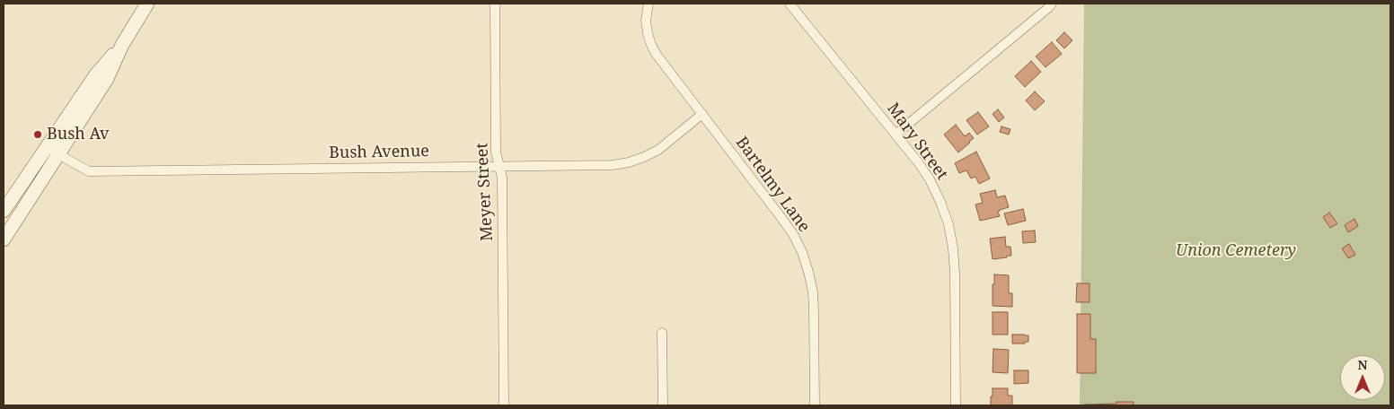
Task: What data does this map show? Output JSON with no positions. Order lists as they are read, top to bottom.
{
  "streets": {
    "street": [
      "Mary Street",
      "Bush Avenue",
      "Bartelmy Lane",
      "Meyer Street"
    ]
  },
  "crossings": [
    ["Bush Avenue", "Bartelmy Lane"],
    ["Bush Avenue", "Meyer Street"]
  ],
  "parks": ["Union Cemetery"],
  "places": ["Bush Av"],
  "north": "top"
}
